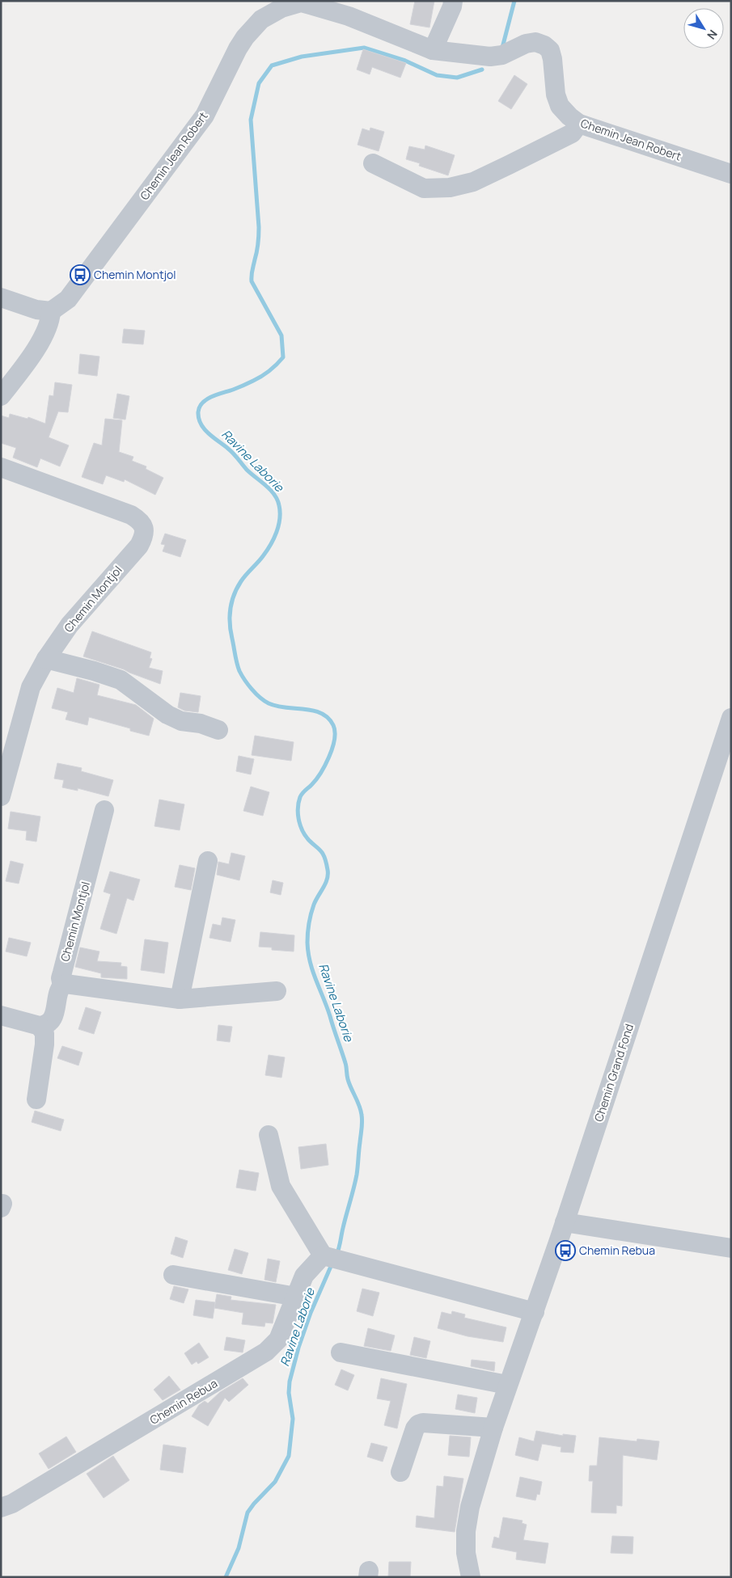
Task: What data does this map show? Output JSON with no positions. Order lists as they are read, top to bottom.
{
  "streets": {
    "street": [
      "Chemin Jean Robert",
      "Chemin Montjol",
      "Chemin Grand Fond",
      "Chemin Rebua"
    ]
  },
  "water": ["Ravine Laborie"],
  "places": {
    "bus stop": ["Chemin Montjol", "Chemin Rebua"]
  },
  "north": "bottom right"
}
